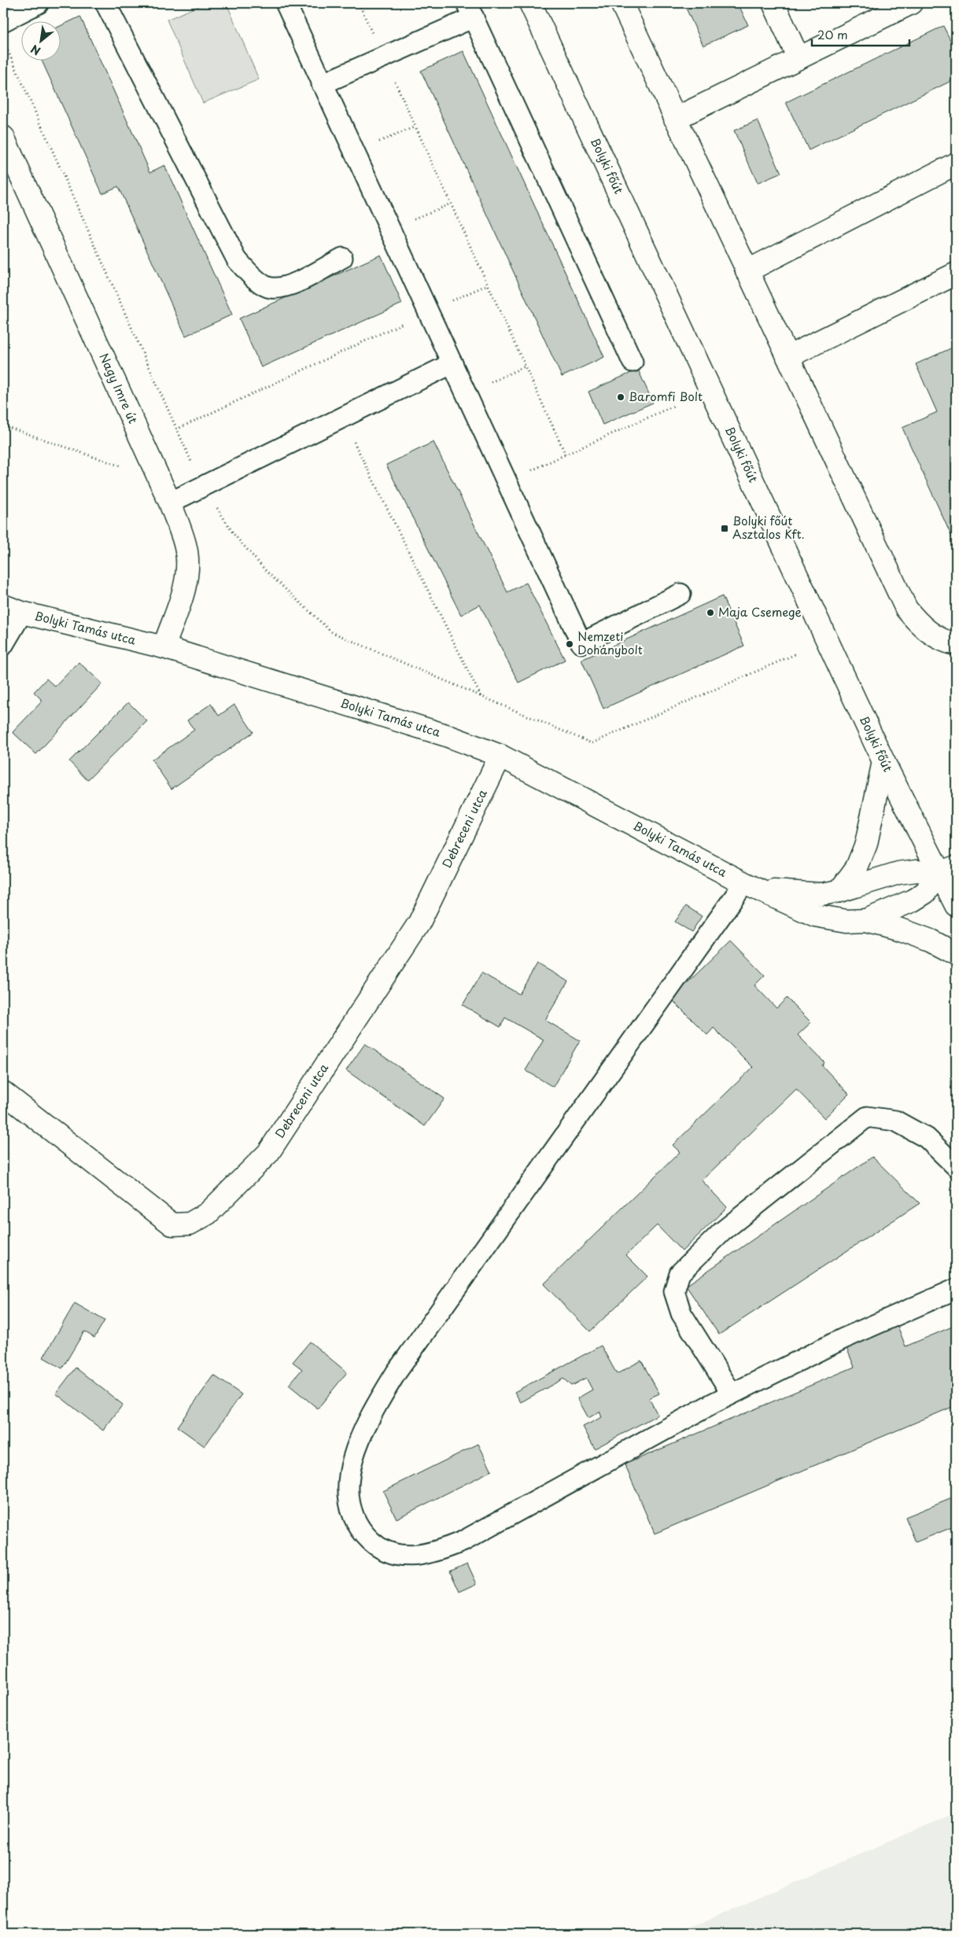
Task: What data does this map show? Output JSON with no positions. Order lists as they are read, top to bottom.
{
  "streets": {
    "street": [
      "Bolyki főút",
      "Nagy Imre út",
      "Bolyki Tamás utca",
      "Debreceni utca"
    ]
  },
  "crossings": [
    ["Bolyki főút", "Bolyki Tamás utca"],
    ["Nagy Imre út", "Bolyki Tamás utca"],
    ["Bolyki Tamás utca", "Debreceni utca"]
  ],
  "places": {
    "other": ["Baromfi Bolt", "Maja Csemege", "Nemzeti Dohánybolt"],
    "transit": ["Bolyki főút Asztalos Kft."]
  },
  "scale_bar": "20 m",
  "north": "bottom left"
}
